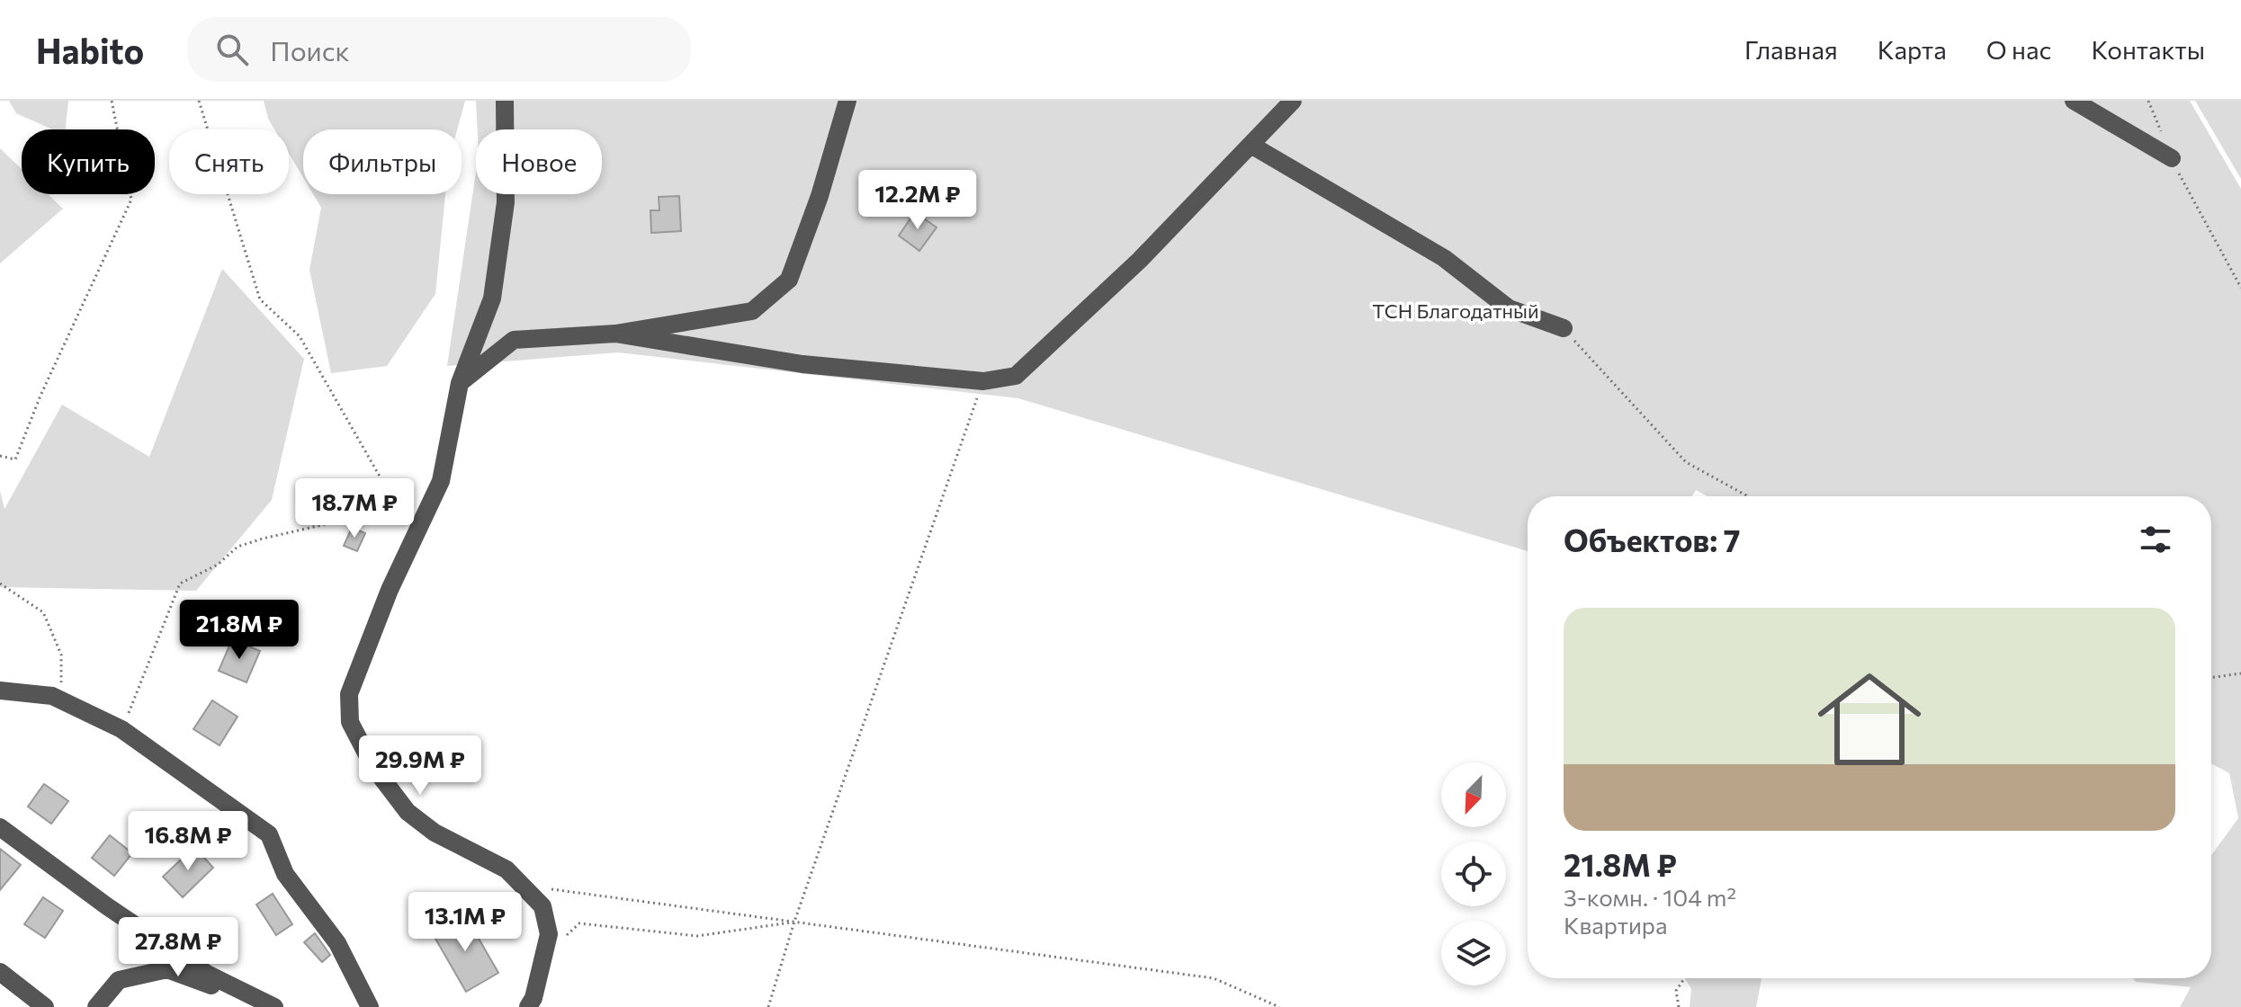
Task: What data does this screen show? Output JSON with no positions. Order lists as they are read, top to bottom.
{
  "parks": ["ТСН Благодатный"],
  "north": "bottom left",
  "page": {
    "header": "Habito",
    "search": "Поиск",
    "nav": [
      "Главная",
      "Карта",
      "О нас",
      "Контакты"
    ],
    "chip": [
      "Купить",
      "Снять",
      "Фильтры",
      "Новое"
    ],
    "price": [
      "12.2M ₽",
      "18.7M ₽",
      "21.8M ₽",
      "29.9M ₽",
      "16.8M ₽",
      "13.1M ₽",
      "27.8M ₽"
    ],
    "heading": "Объектов: 7",
    "list": [
      {
        "name": "21.8M ₽",
        "note": "3-комн. · 104 m² · Квартира"
      }
    ]
  }
}
